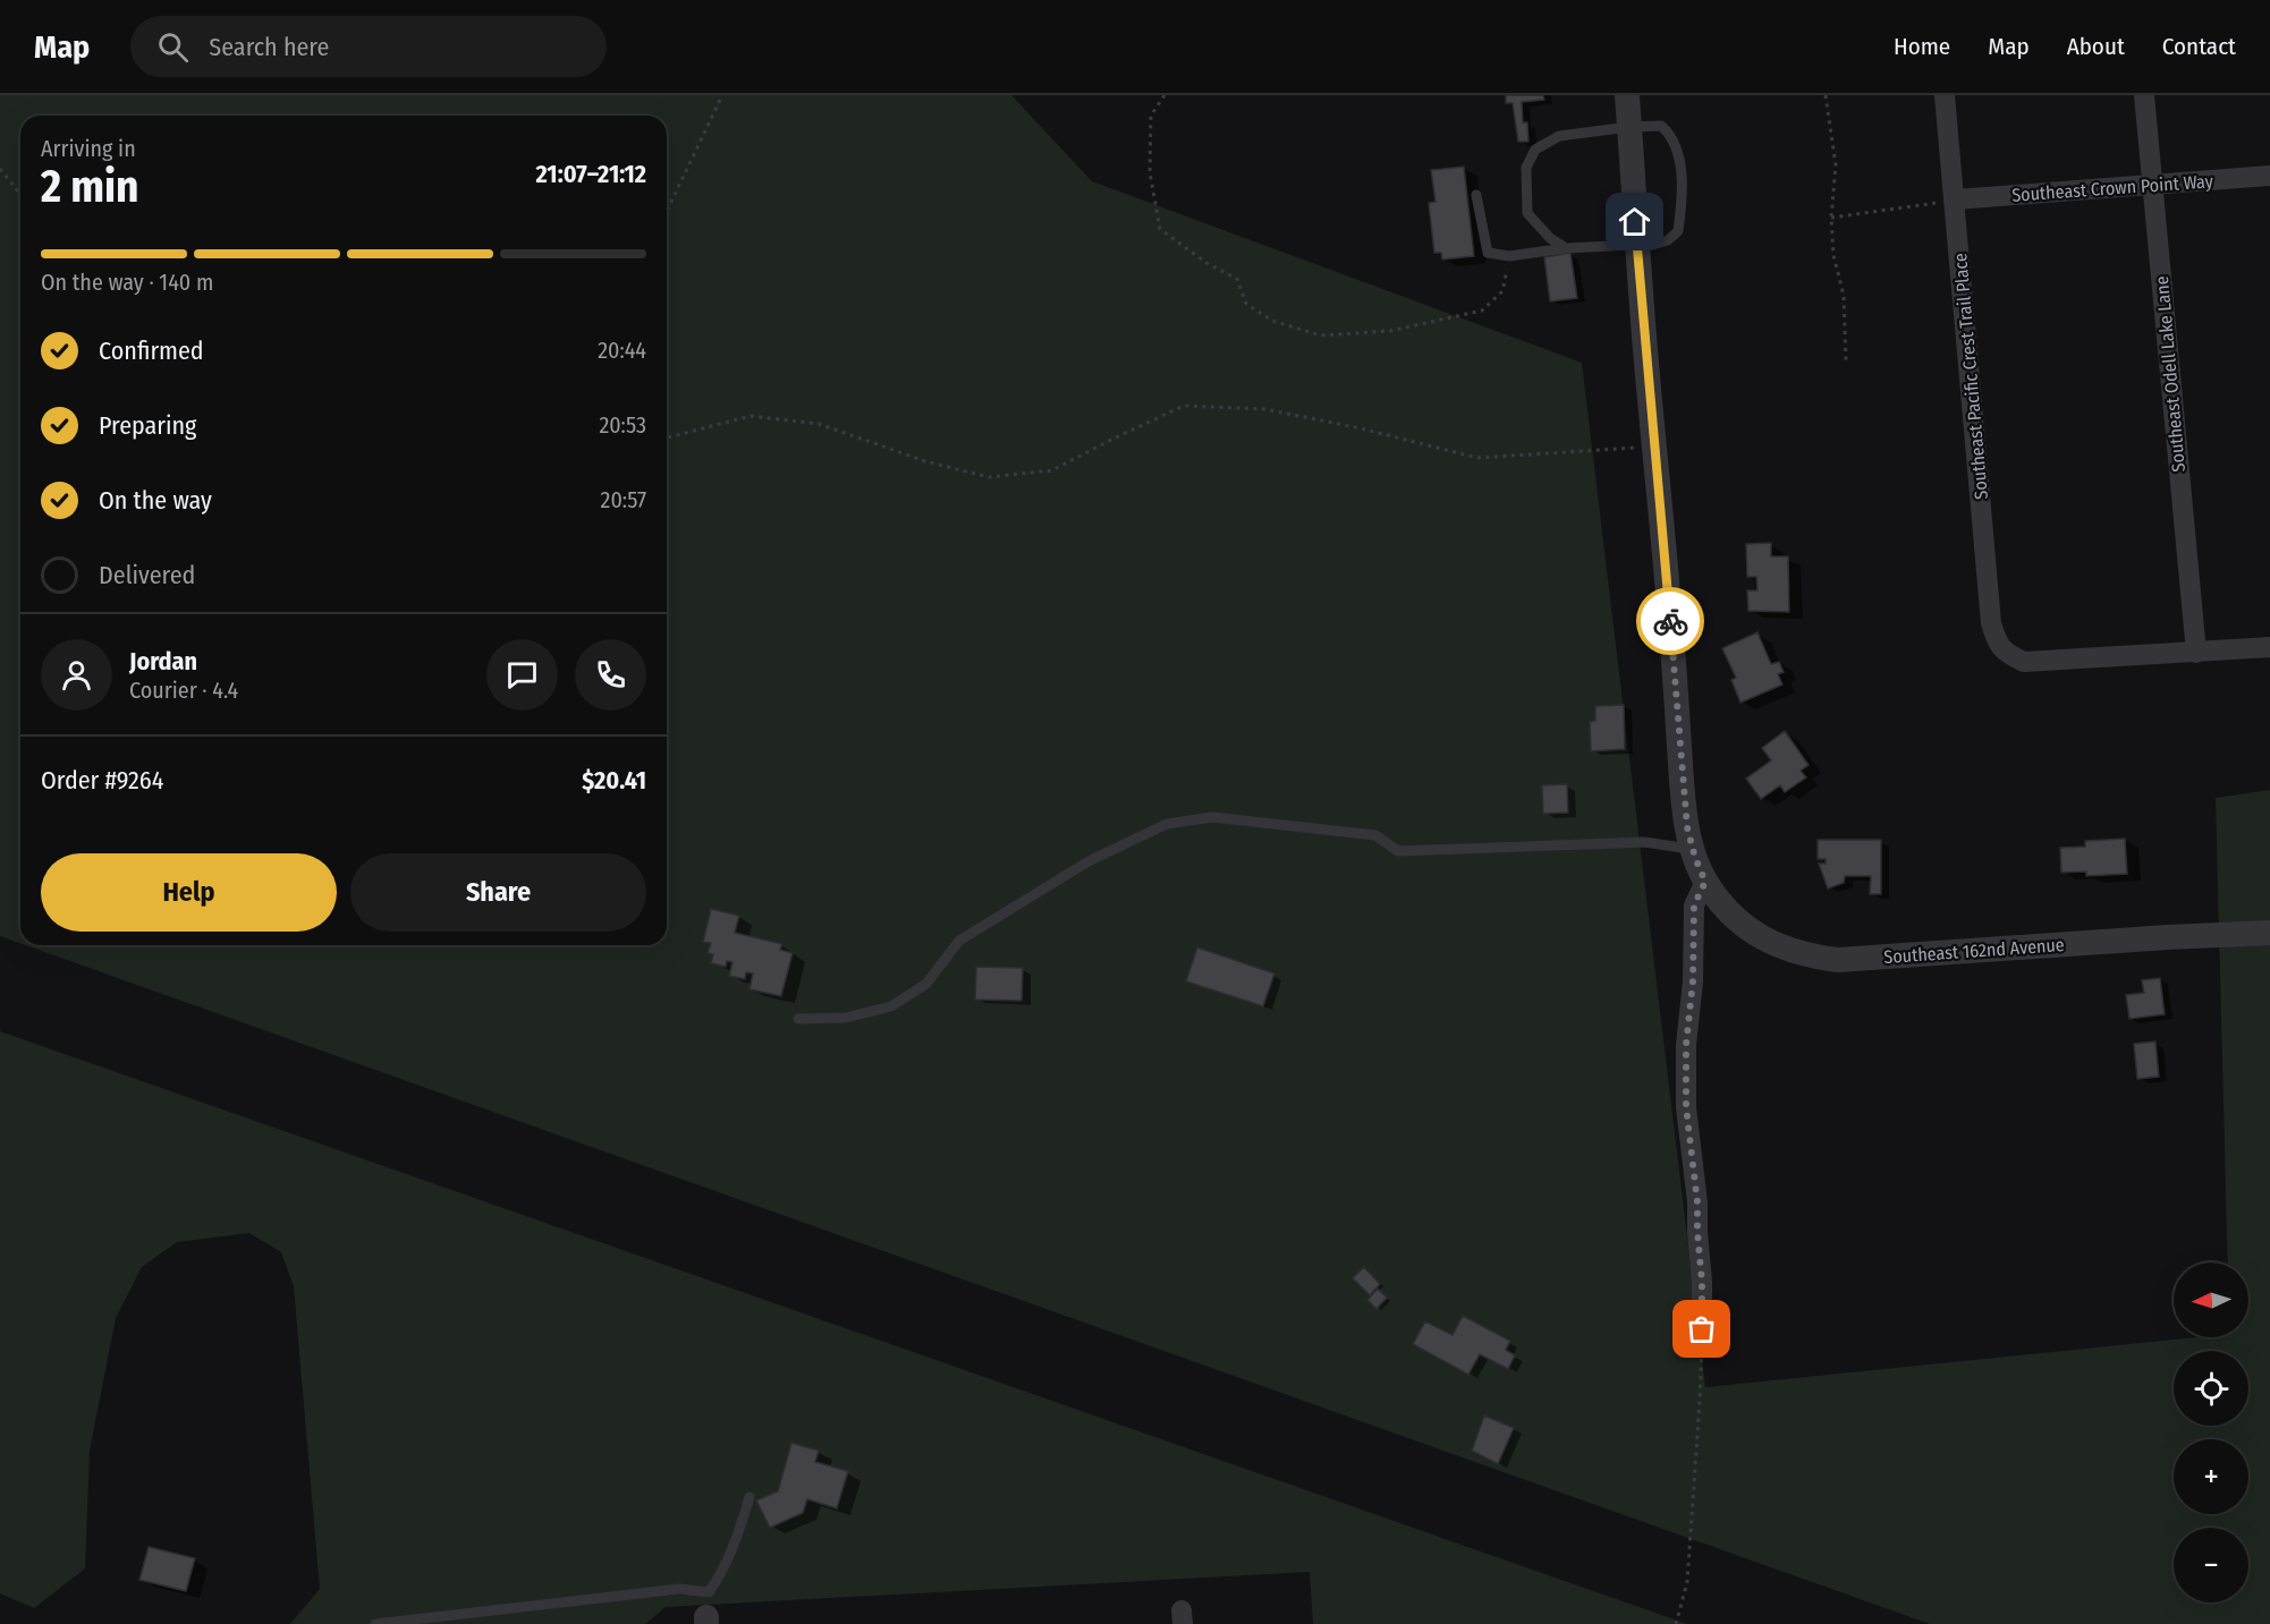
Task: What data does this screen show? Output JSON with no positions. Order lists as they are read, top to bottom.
{
  "streets": {
    "street": [
      "Southeast Crown Point Way",
      "Southeast Odell Lake Lane",
      "Southeast Pacific Crest Trail Place",
      "Southeast 162nd Avenue"
    ]
  },
  "crossings": [
    ["Southeast Crown Point Way", "Southeast Odell Lake Lane"],
    ["Southeast Crown Point Way", "Southeast Pacific Crest Trail Place"],
    ["Southeast Odell Lake Lane", "Southeast Pacific Crest Trail Place"]
  ],
  "north": "left",
  "page": {
    "header": "Map",
    "search": "Search here",
    "nav": [
      "Home",
      "Map",
      "About",
      "Contact"
    ],
    "heading": ["2 min", "Arriving in", "21:07–21:12"],
    "panel": [
      "Jordan",
      "Courier · 4.4",
      "Order #9264",
      "$20.41"
    ],
    "bar": "On the way · 140 m",
    "list": [
      ["Confirmed", "20:44"],
      ["Preparing", "20:53"],
      ["On the way", "20:57"],
      "Delivered"
    ],
    "buttons": ["Help", "Share"],
    "map_buttons": ["+", "−"]
  }
}
